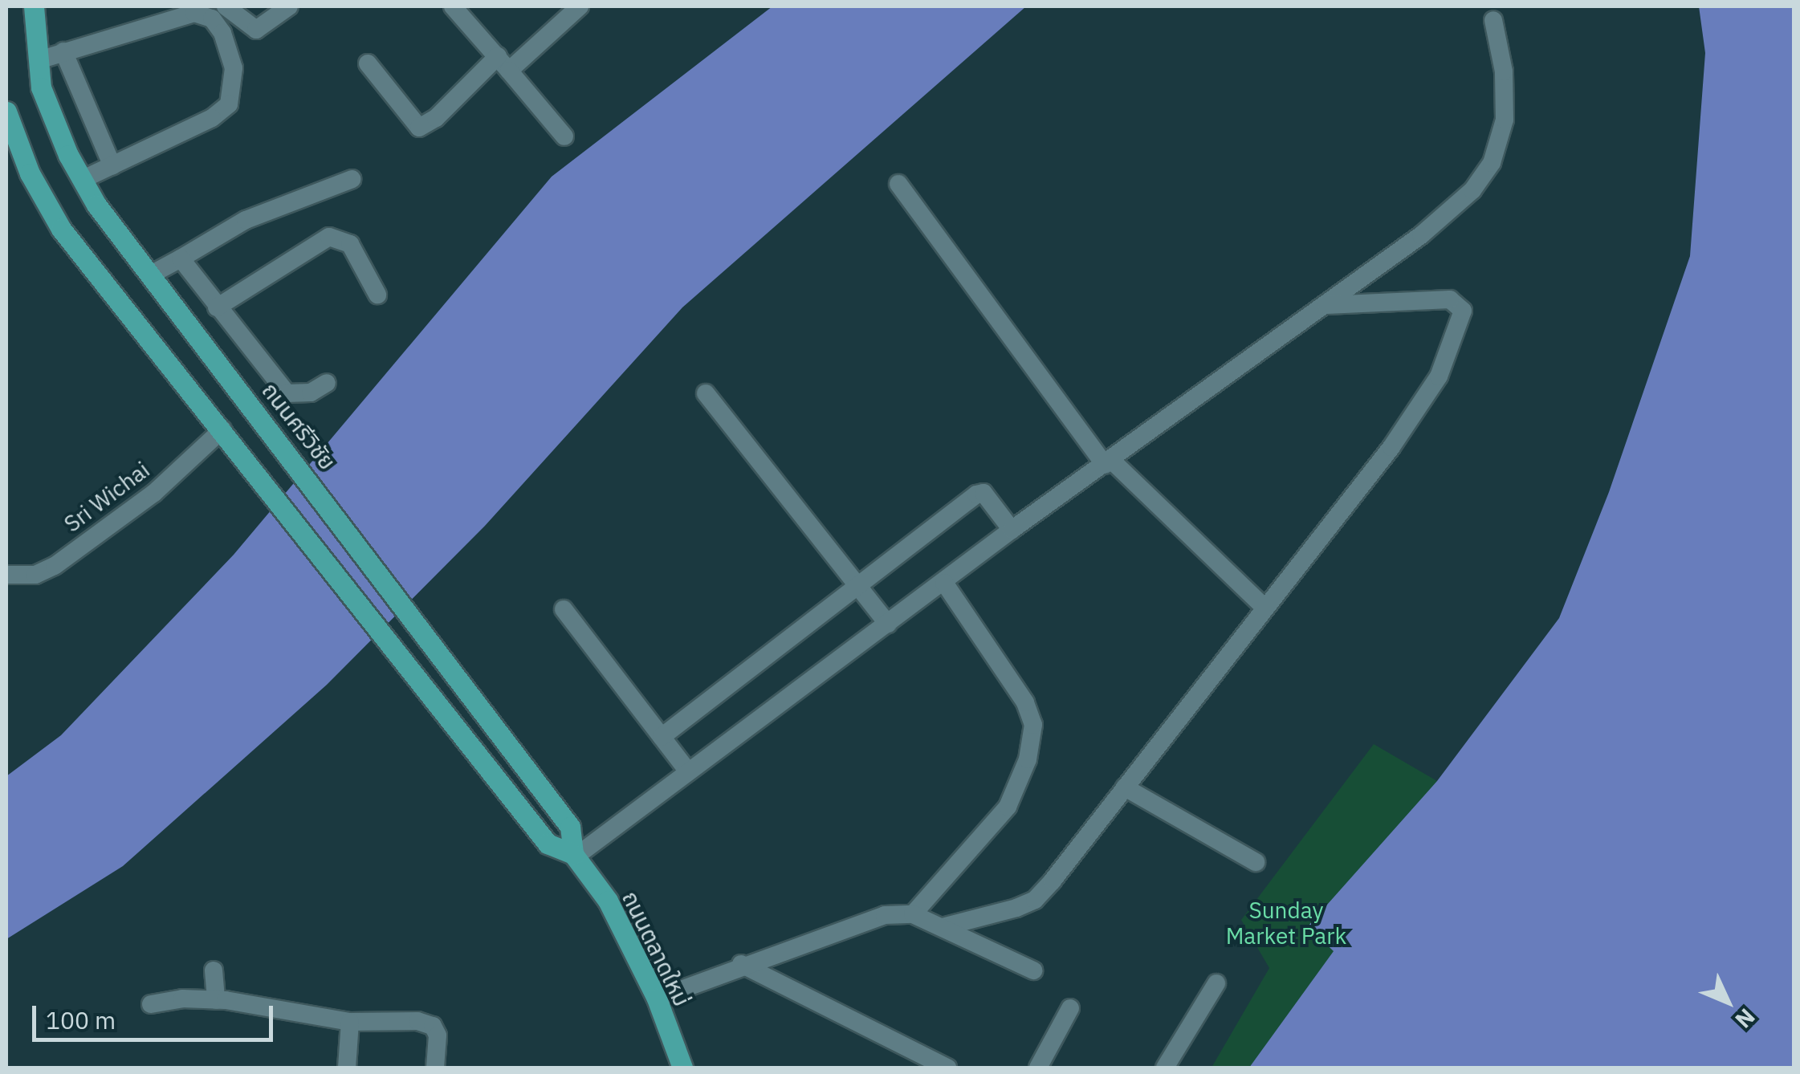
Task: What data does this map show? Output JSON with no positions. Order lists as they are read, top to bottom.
{
  "streets": {
    "main road": ["ถนนศรีวิชัย", "ถนนตลาดใหม่"],
    "street": ["Sri Wichai"]
  },
  "crossings": [
    ["ถนนศรีวิชัย", "ถนนตลาดใหม่"]
  ],
  "parks": ["Sunday Market Park"],
  "scale_bar": "100 m",
  "north": "bottom right"
}
